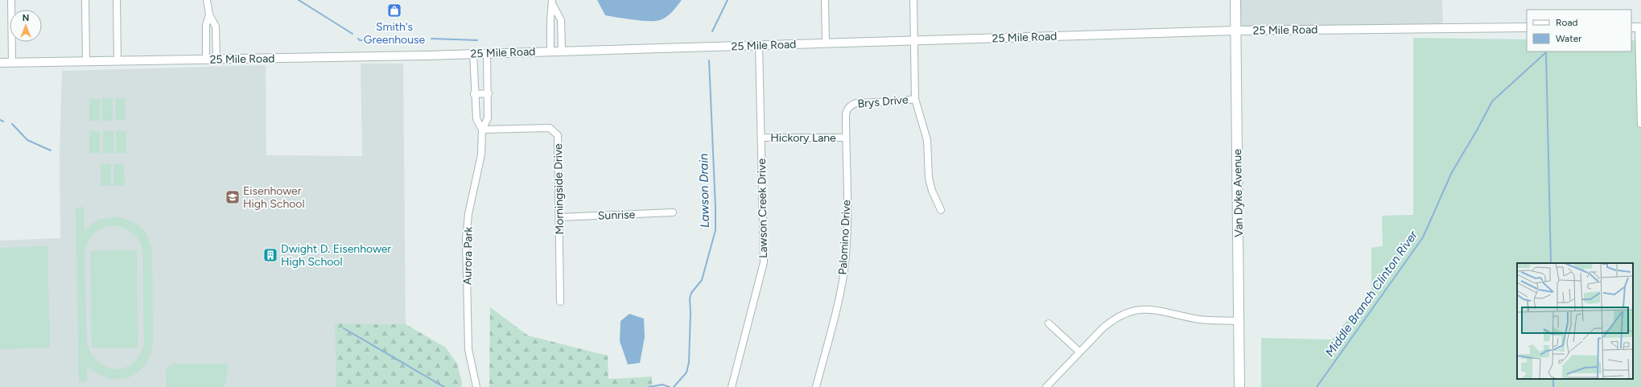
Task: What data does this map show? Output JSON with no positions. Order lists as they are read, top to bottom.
{
  "streets": {
    "main road": ["Van Dyke Avenue"],
    "street": [
      "25 Mile Road",
      "Brys Drive",
      "Hickory Lane",
      "Morningside Drive",
      "Lawson Creek Drive",
      "Sunrise",
      "Palomino Drive",
      "Aurora Park"
    ]
  },
  "crossings": [
    ["25 Mile Road", "Van Dyke Avenue"],
    ["25 Mile Road", "Lawson Creek Drive"],
    ["25 Mile Road", "Aurora Park"],
    ["Brys Drive", "Palomino Drive"],
    ["Hickory Lane", "Lawson Creek Drive"],
    ["Hickory Lane", "Palomino Drive"],
    ["Morningside Drive", "Sunrise"],
    ["Morningside Drive", "Aurora Park"]
  ],
  "water": ["Lawson Drain", "Middle Branch Clinton River"],
  "places": {
    "shop": ["Smith's Greenhouse"],
    "school or university": ["Eisenhower High School"],
    "building": ["Dwight D. Eisenhower High School"]
  },
  "legend": ["Road", "Water"],
  "north": "top"
}
